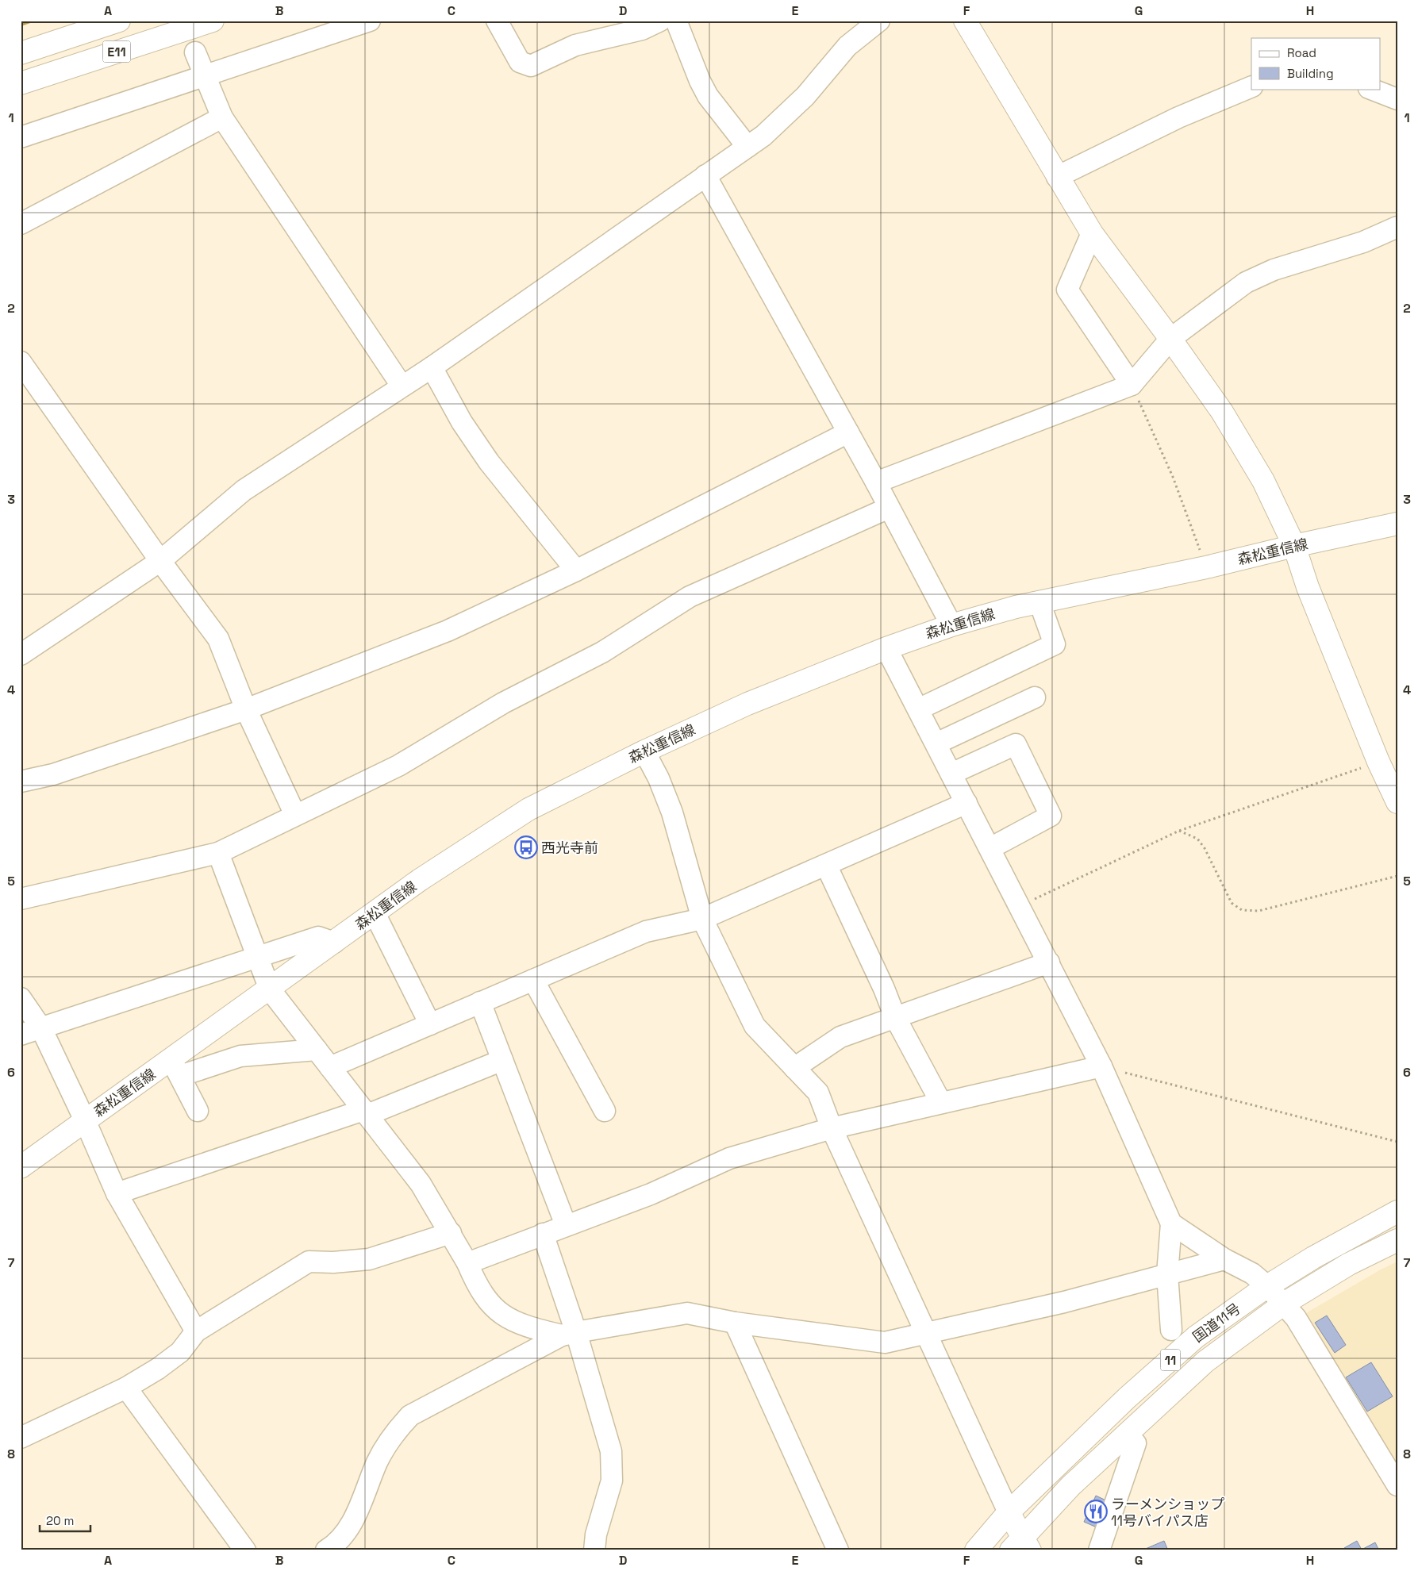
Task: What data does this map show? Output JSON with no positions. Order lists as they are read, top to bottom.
{
  "streets": {
    "main road": [
      "E11",
      "森松重信線",
      "国道11号",
      "11"
    ]
  },
  "places": {
    "bus stop": ["西光寺前"],
    "restaurant": ["ラーメンショップ 11号バイパス店"]
  },
  "legend": ["Road", "Building"],
  "scale_bar": "20 m",
  "grid": {
    "columns": [
      "A",
      "B",
      "C",
      "D",
      "E",
      "F",
      "G",
      "H"
    ],
    "rows": [
      "1",
      "2",
      "3",
      "4",
      "5",
      "6",
      "7",
      "8"
    ]
  }
}
